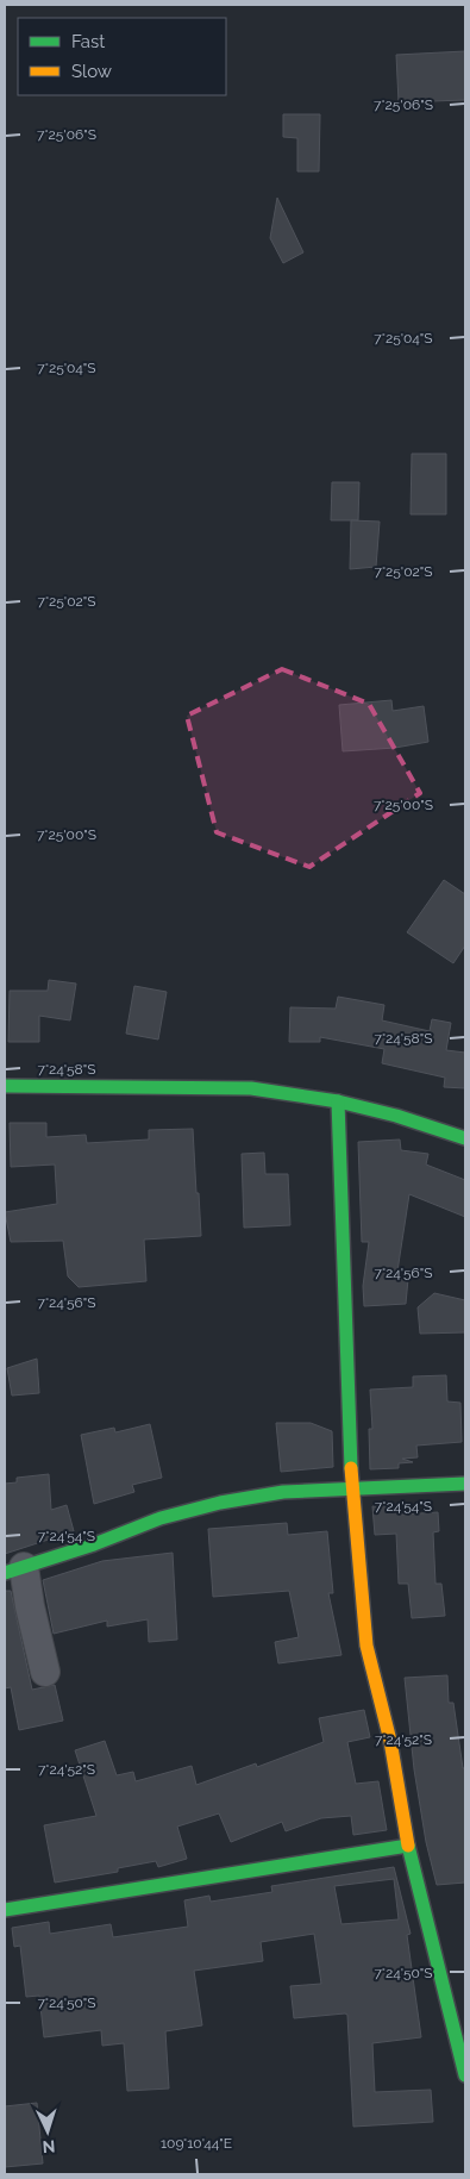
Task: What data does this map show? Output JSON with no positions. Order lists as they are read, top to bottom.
{
  "legend": ["Fast", "Slow"],
  "north": "bottom",
  "coordinates": [
    "7°25'06\"S",
    "7°25'04\"S",
    "7°25'02\"S",
    "7°25'00\"S",
    "7°24'58\"S",
    "7°24'56\"S",
    "7°24'54\"S",
    "7°24'52\"S",
    "7°24'50\"S",
    "109°10'44\"E"
  ]
}
